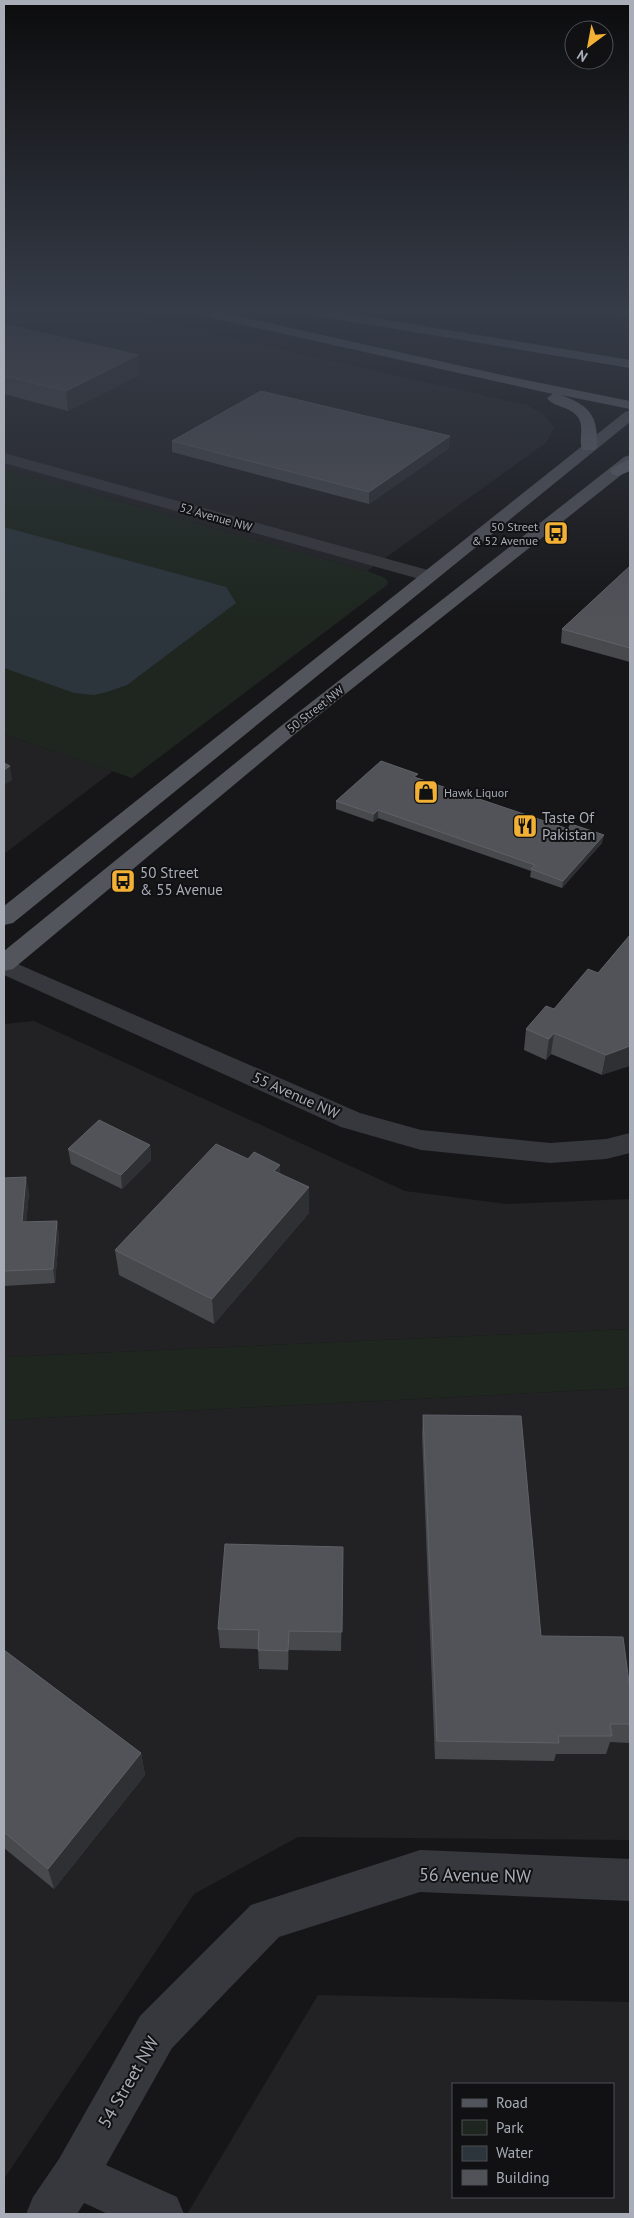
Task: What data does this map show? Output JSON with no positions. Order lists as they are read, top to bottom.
{
  "streets": {
    "main road": ["50 Street NW"],
    "street": [
      "52 Avenue NW",
      "55 Avenue NW",
      "56 Avenue NW",
      "54 Street NW"
    ]
  },
  "crossings": [
    ["50 Street NW", "55 Avenue NW"],
    ["56 Avenue NW", "54 Street NW"]
  ],
  "places": {
    "bus stop": ["50 Street & 52 Avenue", "50 Street & 55 Avenue"],
    "shop": ["Hawk Liquor"],
    "restaurant": ["Taste Of Pakistan"]
  },
  "legend": [
    "Road",
    "Park",
    "Water",
    "Building"
  ],
  "north": "bottom left"
}
